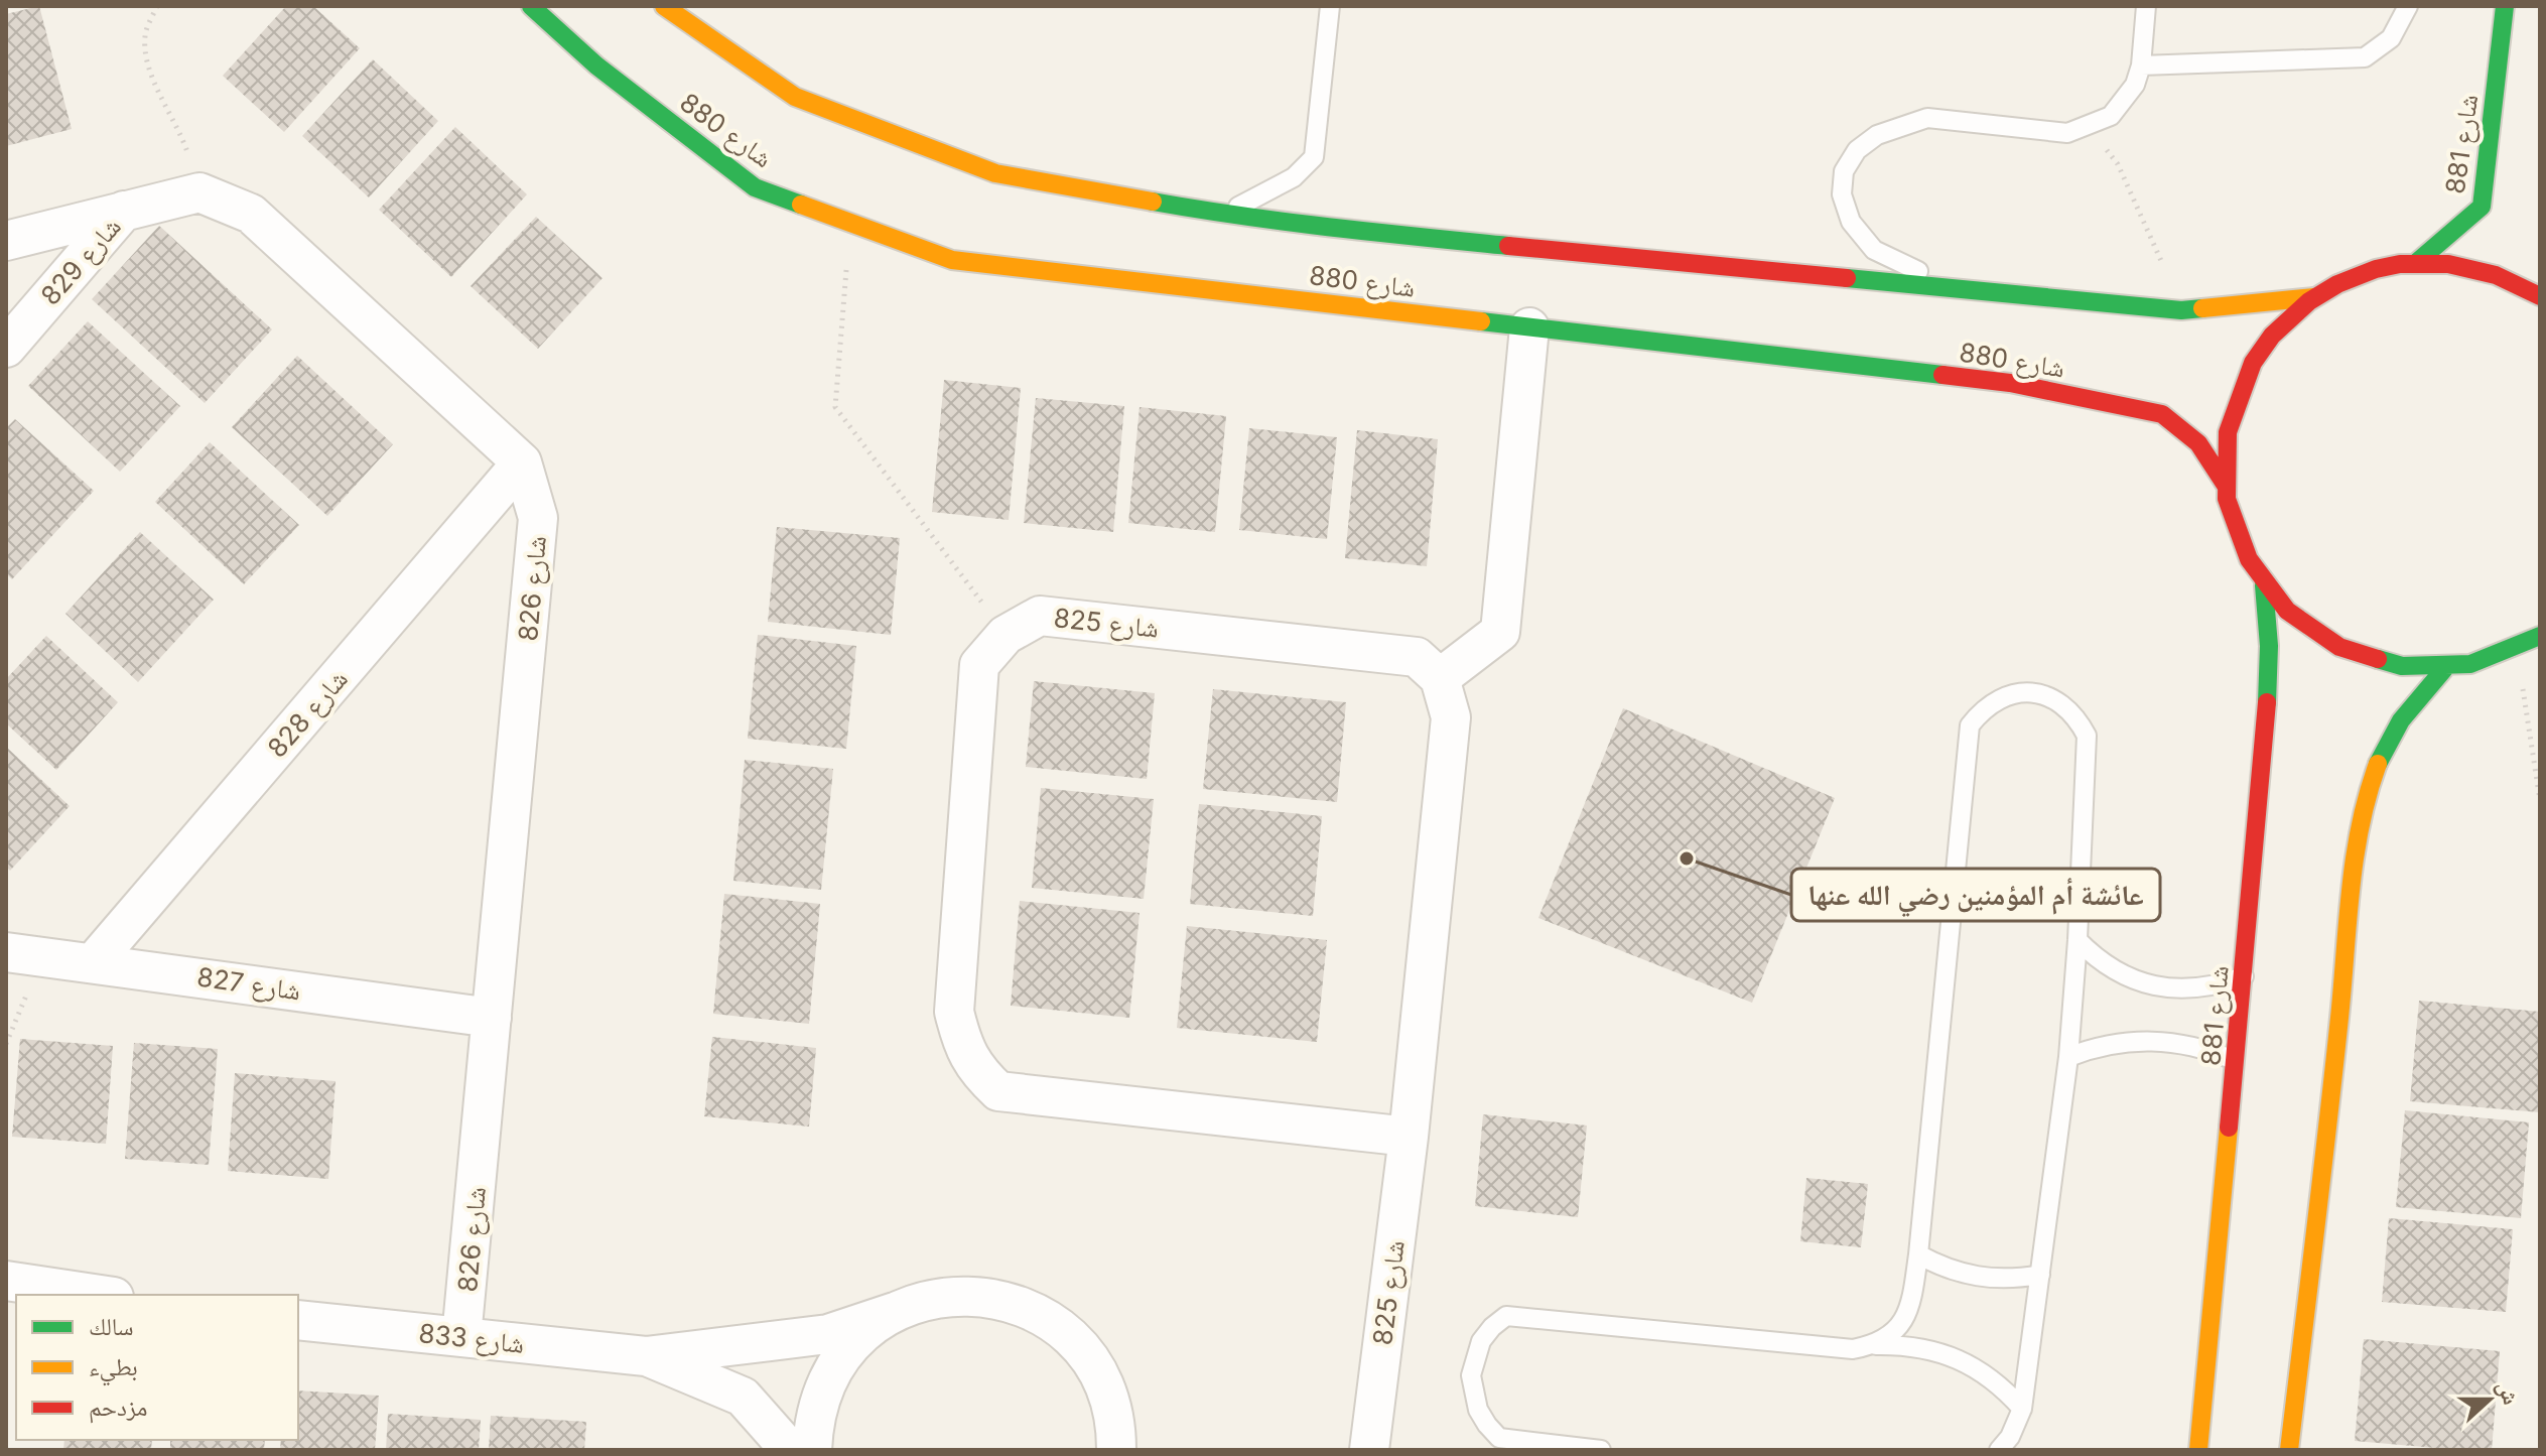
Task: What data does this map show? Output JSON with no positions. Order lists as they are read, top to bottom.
{
  "streets": {
    "street": [
      "شارع 880",
      "شارع 881",
      "شارع 829",
      "شارع 826",
      "شارع 825",
      "شارع 828",
      "شارع 827",
      "شارع 833"
    ]
  },
  "crossings": [
    ["شارع 826", "شارع 828"],
    ["شارع 826", "شارع 827"],
    ["شارع 826", "شارع 833"],
    ["شارع 828", "شارع 827"]
  ],
  "places": ["عائشة أم المؤمنين رضي الله عنها"],
  "legend": ["سالك", "بطيء", "مزدحم"],
  "north": "right"
}
